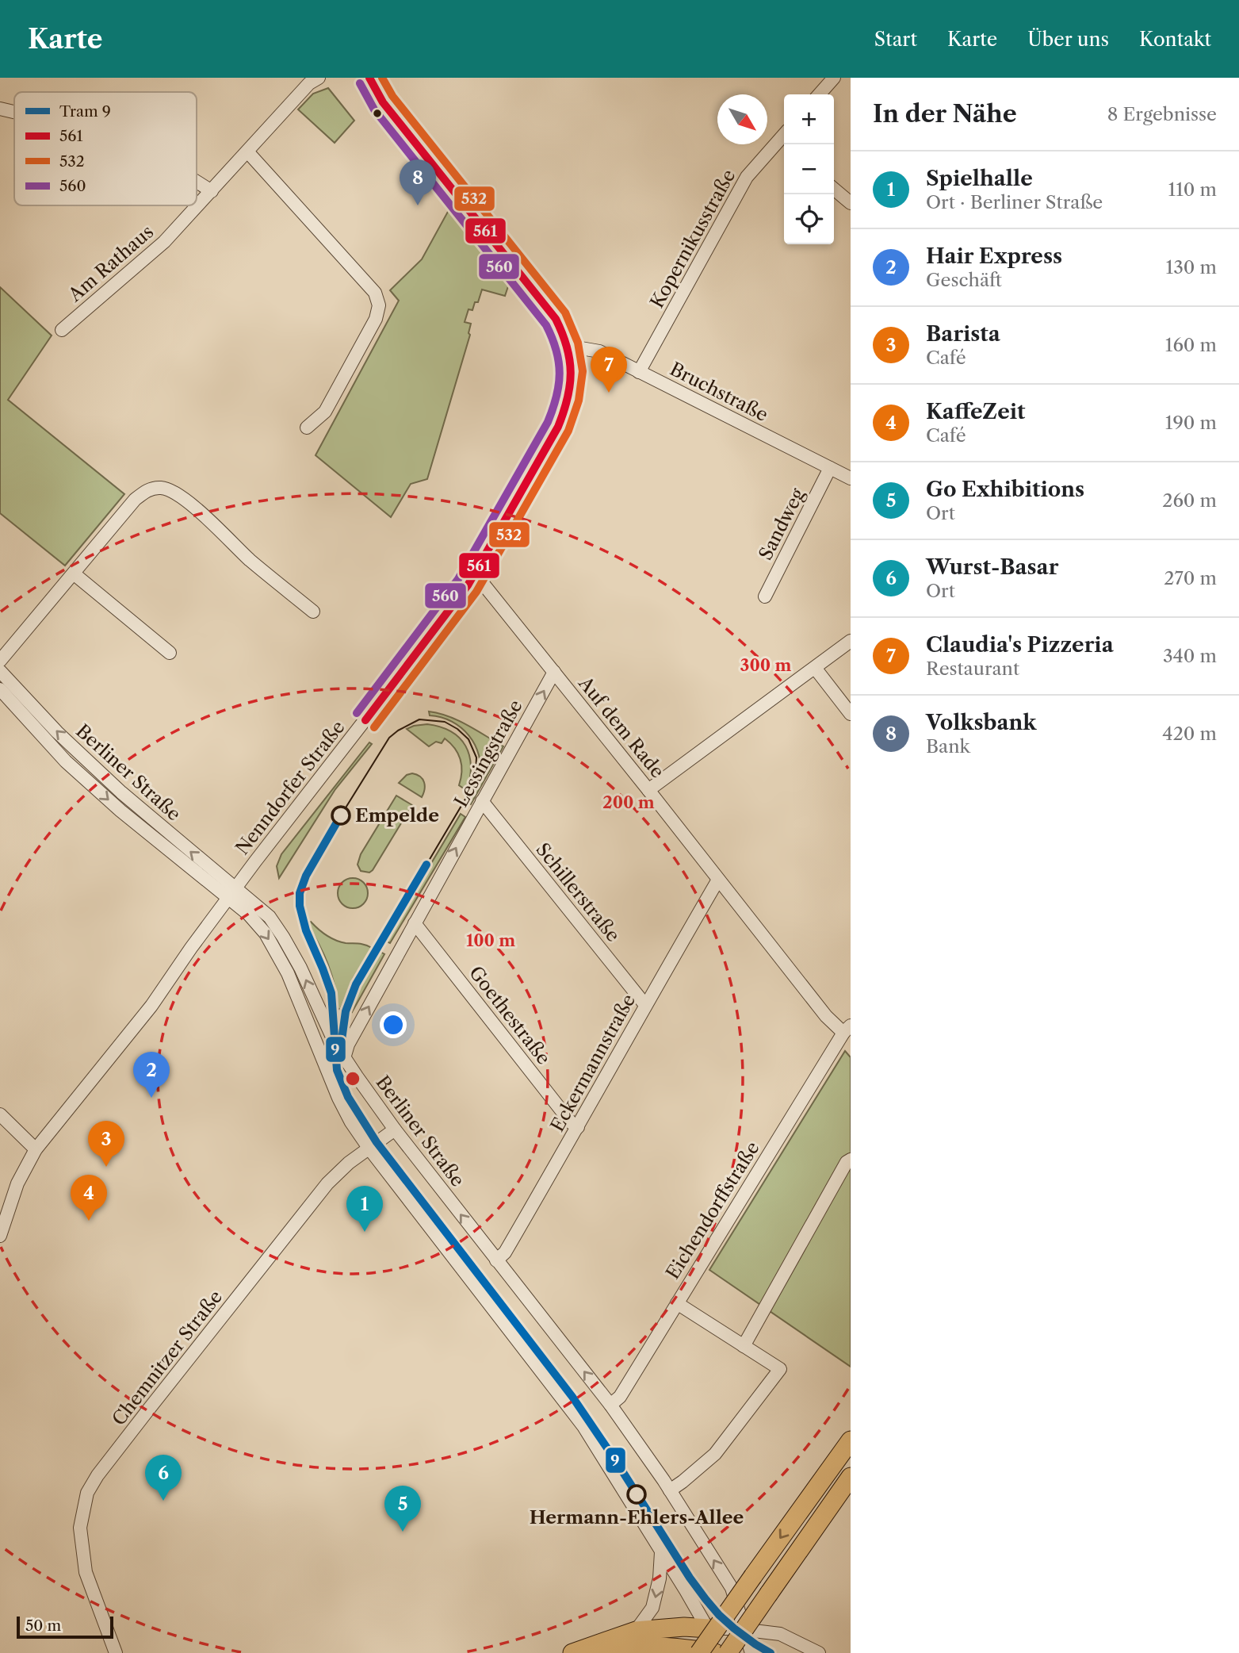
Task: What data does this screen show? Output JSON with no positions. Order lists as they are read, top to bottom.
{
  "streets": {
    "street": [
      "Kopernikusstraße",
      "Am Rathaus",
      "Bruchstraße",
      "Sandweg",
      "Auf dem Rade",
      "Lessingstraße",
      "Berliner Straße",
      "Nenndorfer Straße",
      "Schillerstraße",
      "Goethestraße",
      "Eckermannstraße",
      "Eichendorffstraße",
      "Chemnitzer Straße"
    ]
  },
  "crossings": [
    ["Kopernikusstraße", "Bruchstraße"],
    ["Bruchstraße", "Sandweg"],
    ["Bruchstraße", "Nenndorfer Straße"],
    ["Auf dem Rade", "Lessingstraße"],
    ["Auf dem Rade", "Nenndorfer Straße"],
    ["Auf dem Rade", "Eckermannstraße"],
    ["Auf dem Rade", "Eichendorffstraße"],
    ["Lessingstraße", "Berliner Straße"],
    ["Lessingstraße", "Schillerstraße"],
    ["Lessingstraße", "Goethestraße"],
    ["Berliner Straße", "Nenndorfer Straße"],
    ["Berliner Straße", "Eckermannstraße"],
    ["Berliner Straße", "Eichendorffstraße"],
    ["Berliner Straße", "Chemnitzer Straße"],
    ["Schillerstraße", "Eckermannstraße"],
    ["Goethestraße", "Eckermannstraße"]
  ],
  "one_way": ["Lessingstraße"],
  "places": ["Empelde", "Hermann-Ehlers-Allee"],
  "lines": [
    "transit line 561",
    "transit line 532",
    "transit line 560",
    "tram line 9"
  ],
  "legend": [
    "Tram 9",
    "561",
    "532",
    "560"
  ],
  "scale_bar": "50 m",
  "north": "bottom right",
  "page": {
    "header": "Karte",
    "nav": [
      "Start",
      "Karte",
      "Über uns",
      "Kontakt"
    ],
    "heading": ["In der Nähe", "8 Ergebnisse"],
    "map_buttons": ["+", "−"],
    "list": [
      {
        "mark": "1",
        "name": "Spielhalle",
        "note": "Ort · Berliner Straße",
        "value": "110 m"
      },
      {
        "mark": "2",
        "name": "Hair Express",
        "note": "Geschäft",
        "value": "130 m"
      },
      {
        "mark": "3",
        "name": "Barista",
        "note": "Café",
        "value": "160 m"
      },
      {
        "mark": "4",
        "name": "KaffeZeit",
        "note": "Café",
        "value": "190 m"
      },
      {
        "mark": "5",
        "name": "Go Exhibitions",
        "note": "Ort",
        "value": "260 m"
      },
      {
        "mark": "6",
        "name": "Wurst-Basar",
        "note": "Ort",
        "value": "270 m"
      },
      {
        "mark": "7",
        "name": "Claudia's Pizzeria",
        "note": "Restaurant",
        "value": "340 m"
      },
      {
        "mark": "8",
        "name": "Volksbank",
        "note": "Bank",
        "value": "420 m"
      }
    ],
    "pins": [
      "8",
      "7",
      "2",
      "3",
      "4",
      "1",
      "6",
      "5"
    ],
    "scale": "50 m"
  },
  "rings": ["300 m", "200 m", "100 m"]
}
